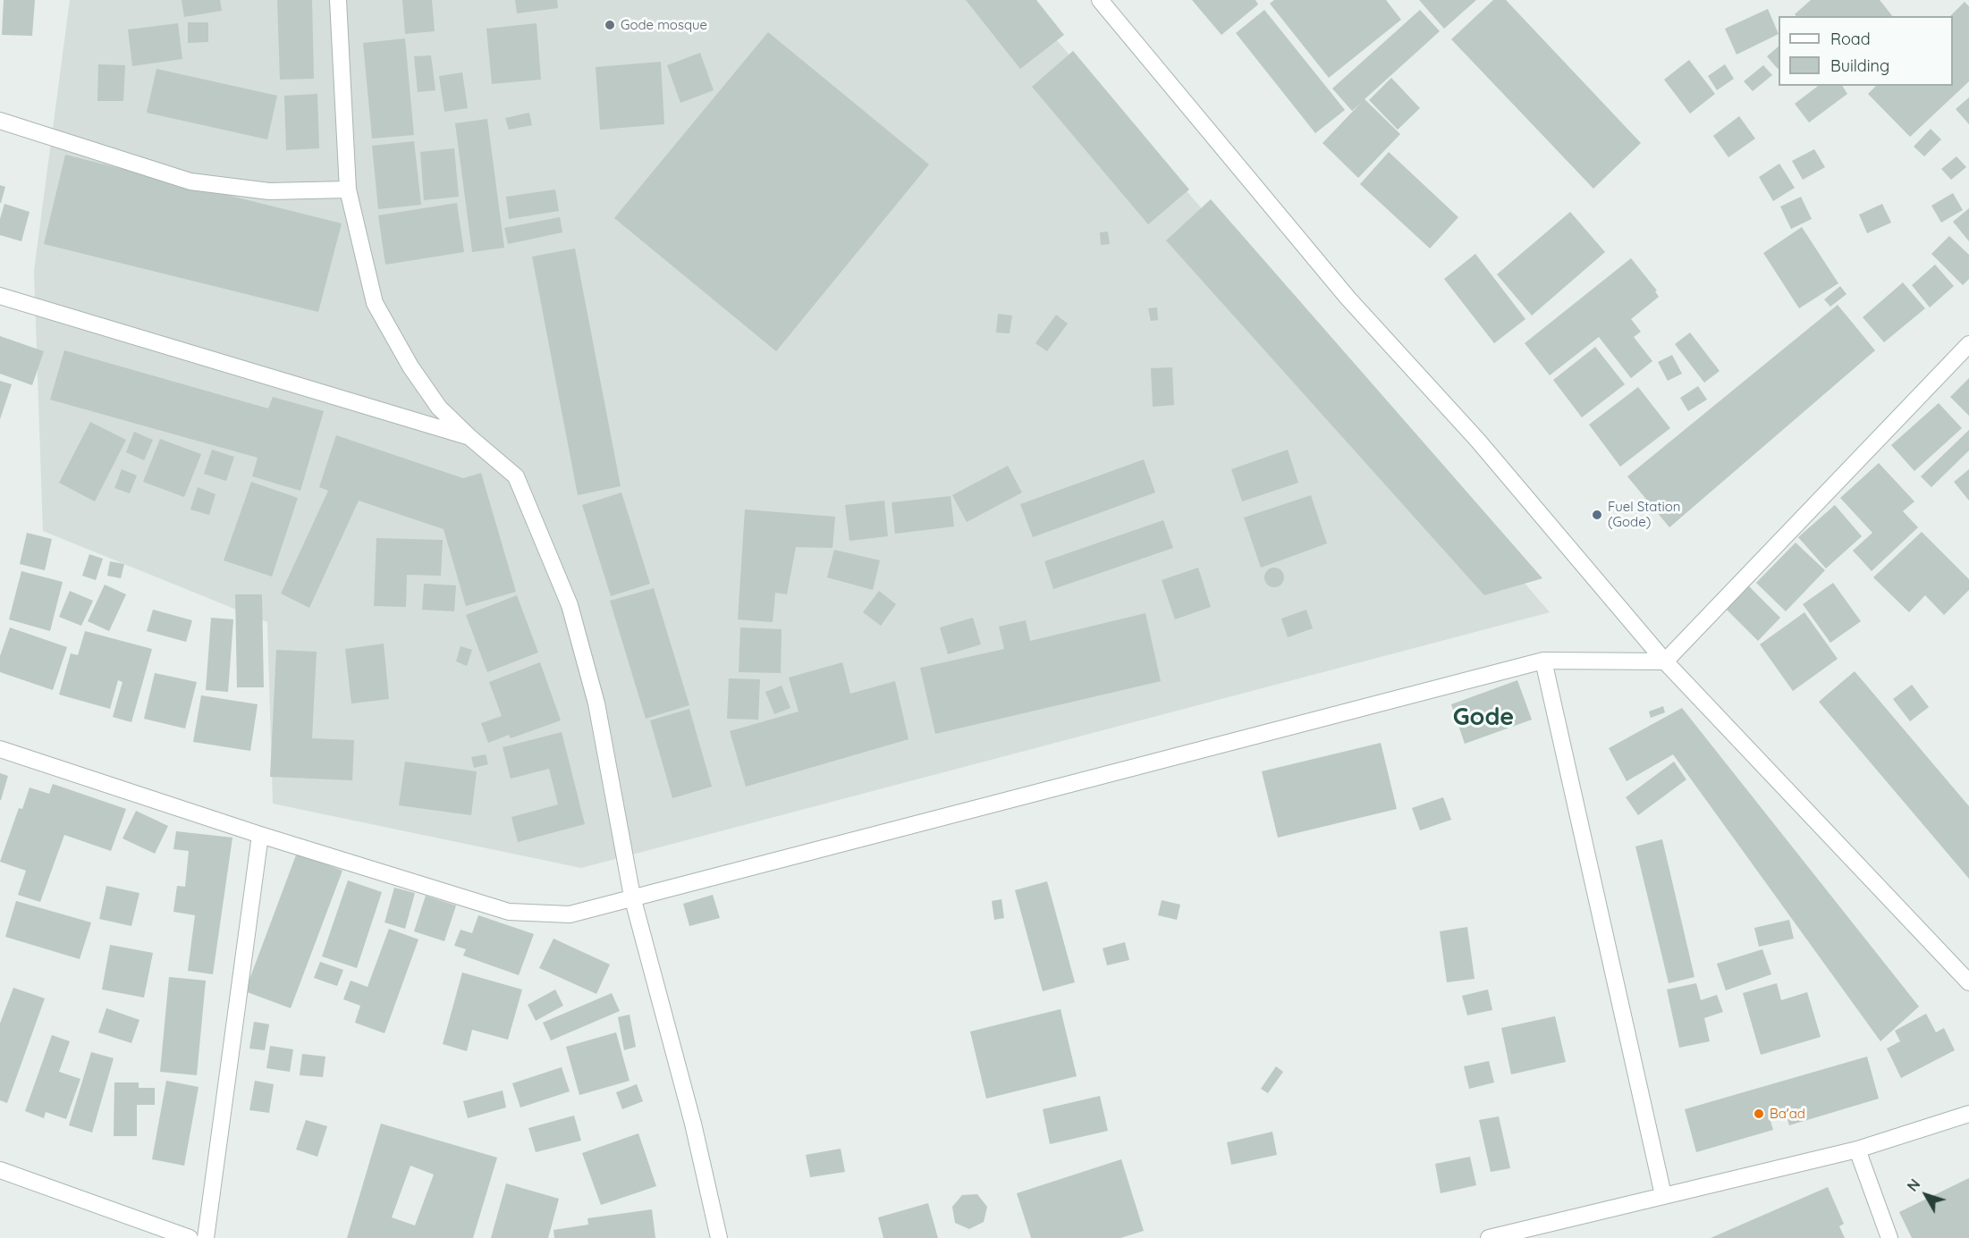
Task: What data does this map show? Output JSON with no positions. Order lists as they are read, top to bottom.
{
  "districts": ["Gode"],
  "places": ["Gode mosque", "Fuel Station (Gode)", "Ba'ad"],
  "legend": ["Road", "Building"],
  "north": "top left"
}
